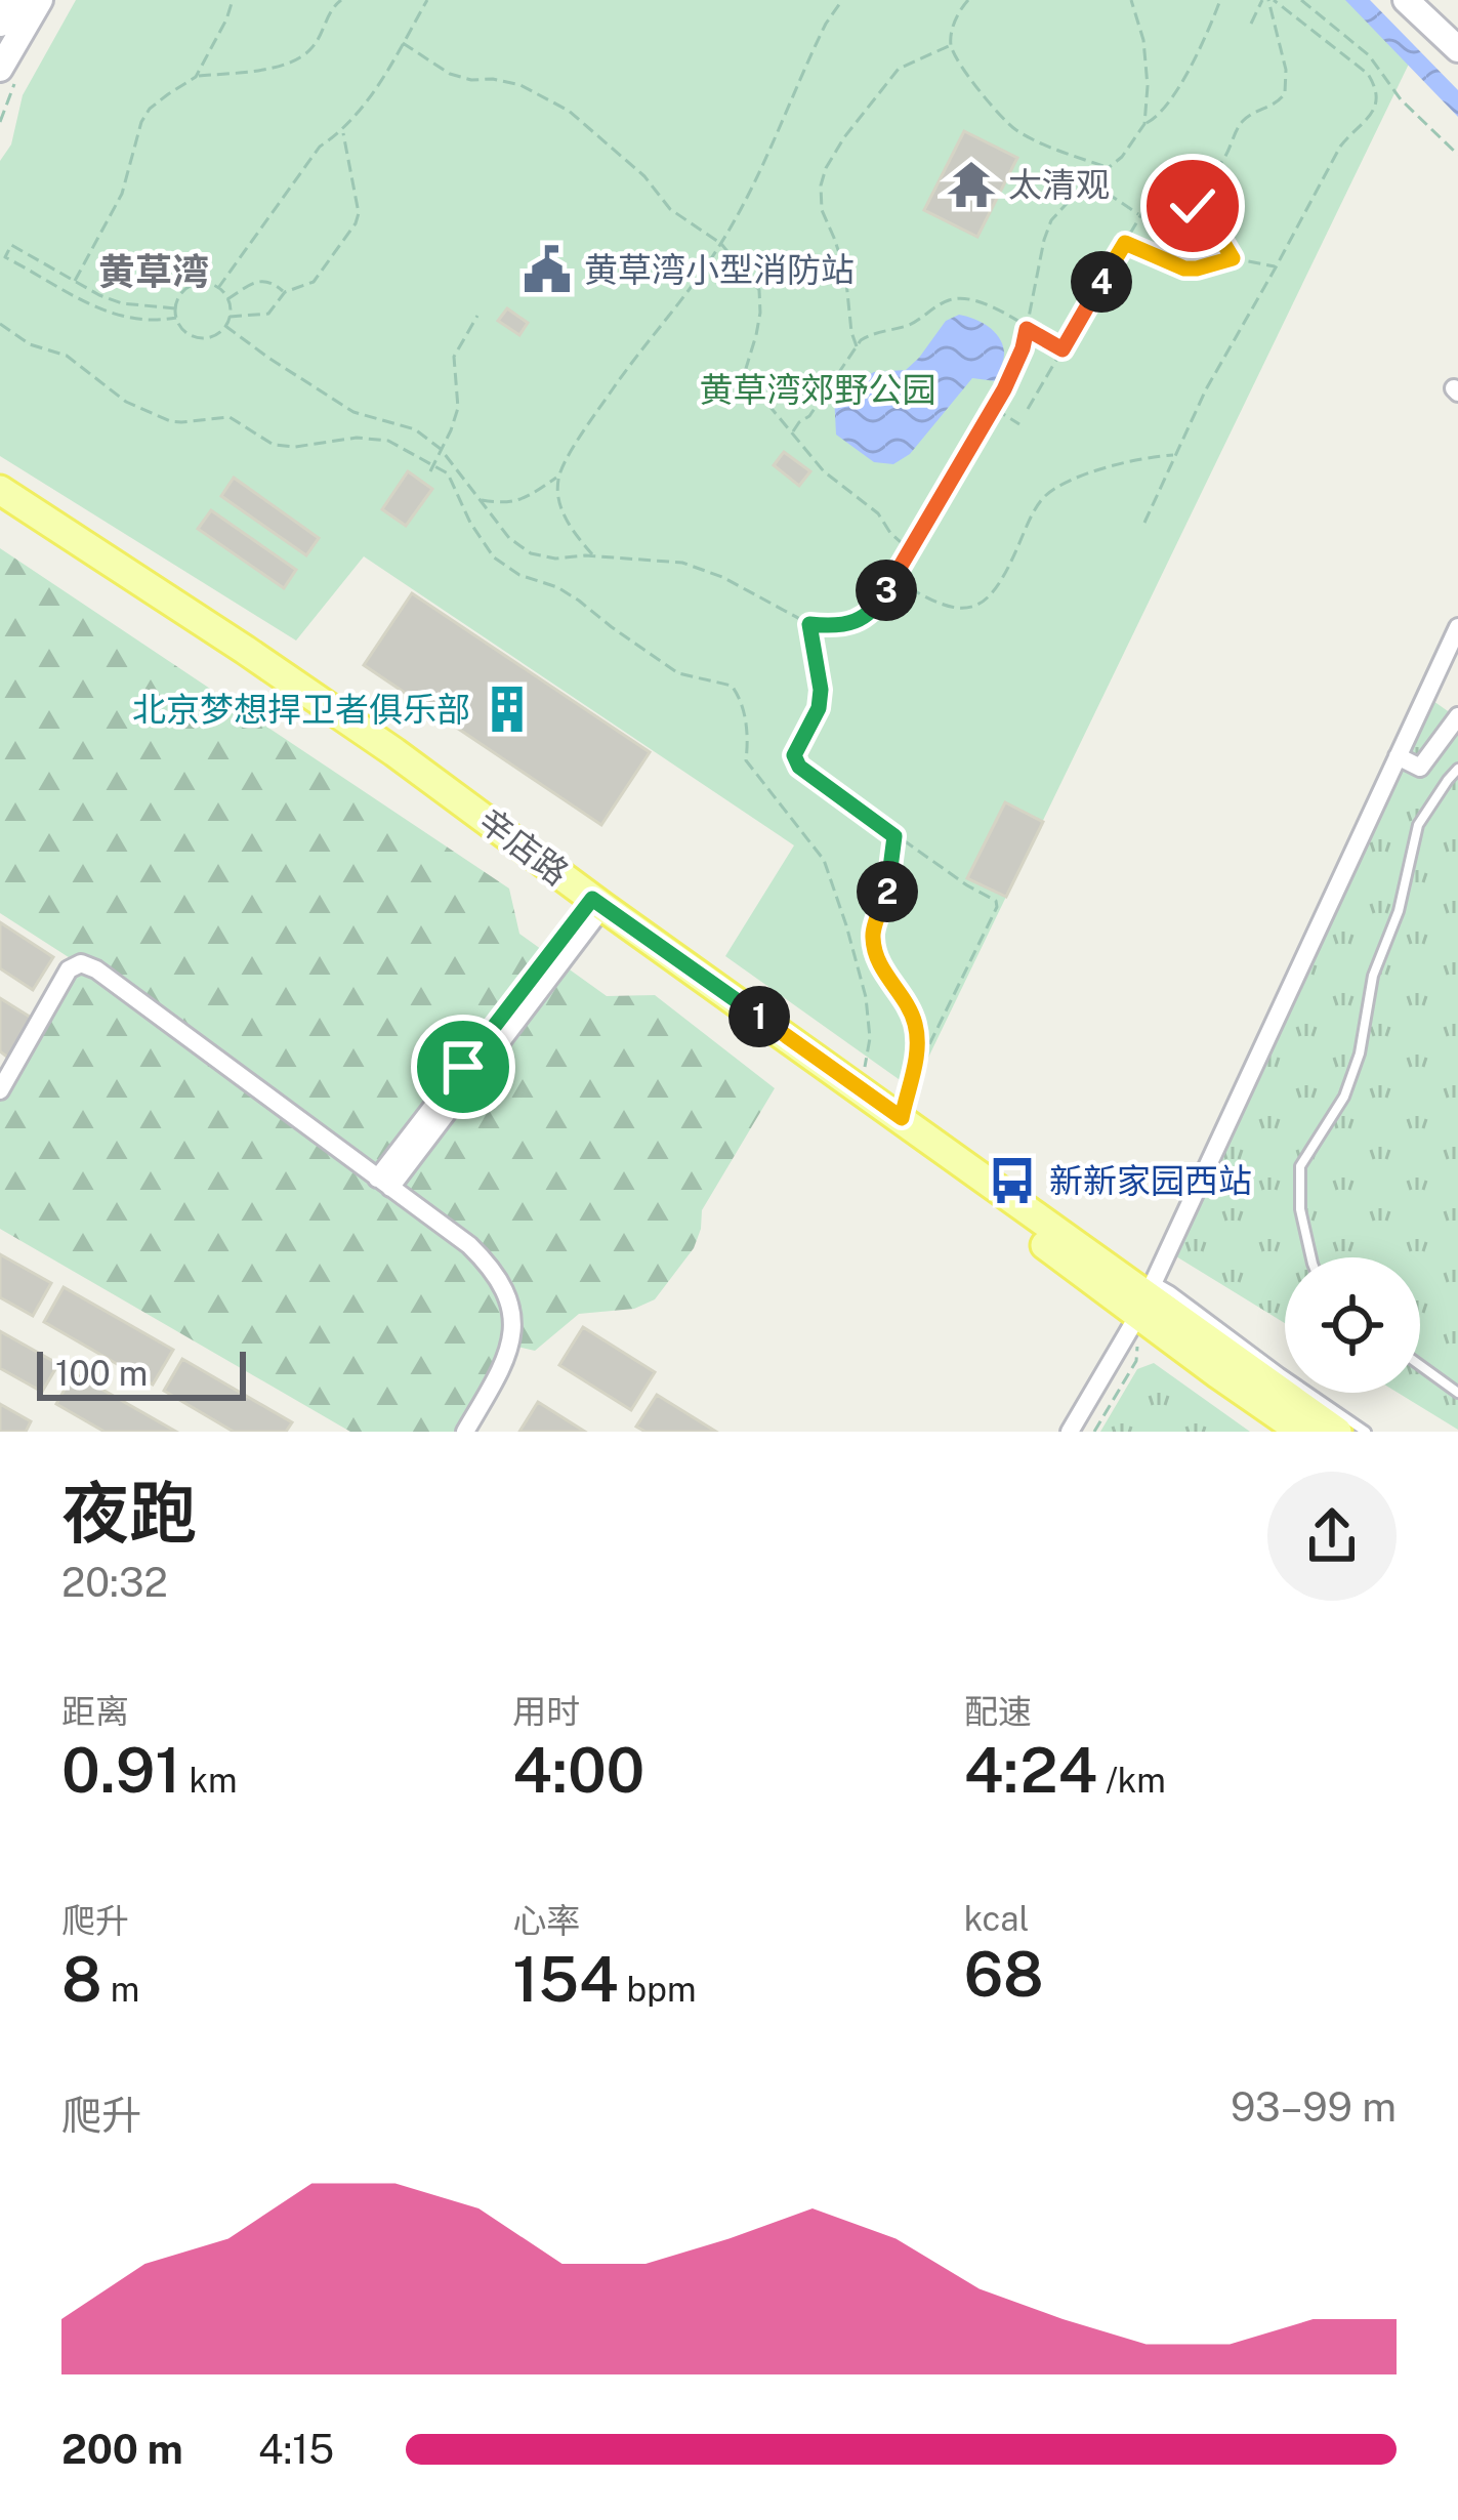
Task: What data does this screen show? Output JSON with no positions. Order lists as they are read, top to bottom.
{
  "streets": {
    "main road": ["辛店路"]
  },
  "districts": ["黄草湾"],
  "parks": ["黄草湾郊野公园"],
  "places": {
    "temple": ["太清观"],
    "public building": ["黄草湾小型消防站"],
    "building": ["北京梦想捍卫者俱乐部"],
    "bus stop": ["新新家园西站"]
  },
  "scale_bar": "100 m",
  "page": {
    "pins": [
      "4",
      "3",
      "2",
      "1"
    ],
    "scale": "100 m",
    "heading": ["夜跑", "20:32"],
    "stats": [
      ["距离", "0.91 km"],
      ["用时", "4:00"],
      ["配速", "4:24 /km"],
      ["爬升", "8 m"],
      ["心率", "154 bpm"],
      ["kcal", "68"]
    ],
    "chart": ["爬升", "93–99 m"],
    "list": [
      {
        "name": "200 m",
        "note": "4:15"
      }
    ]
  }
}
